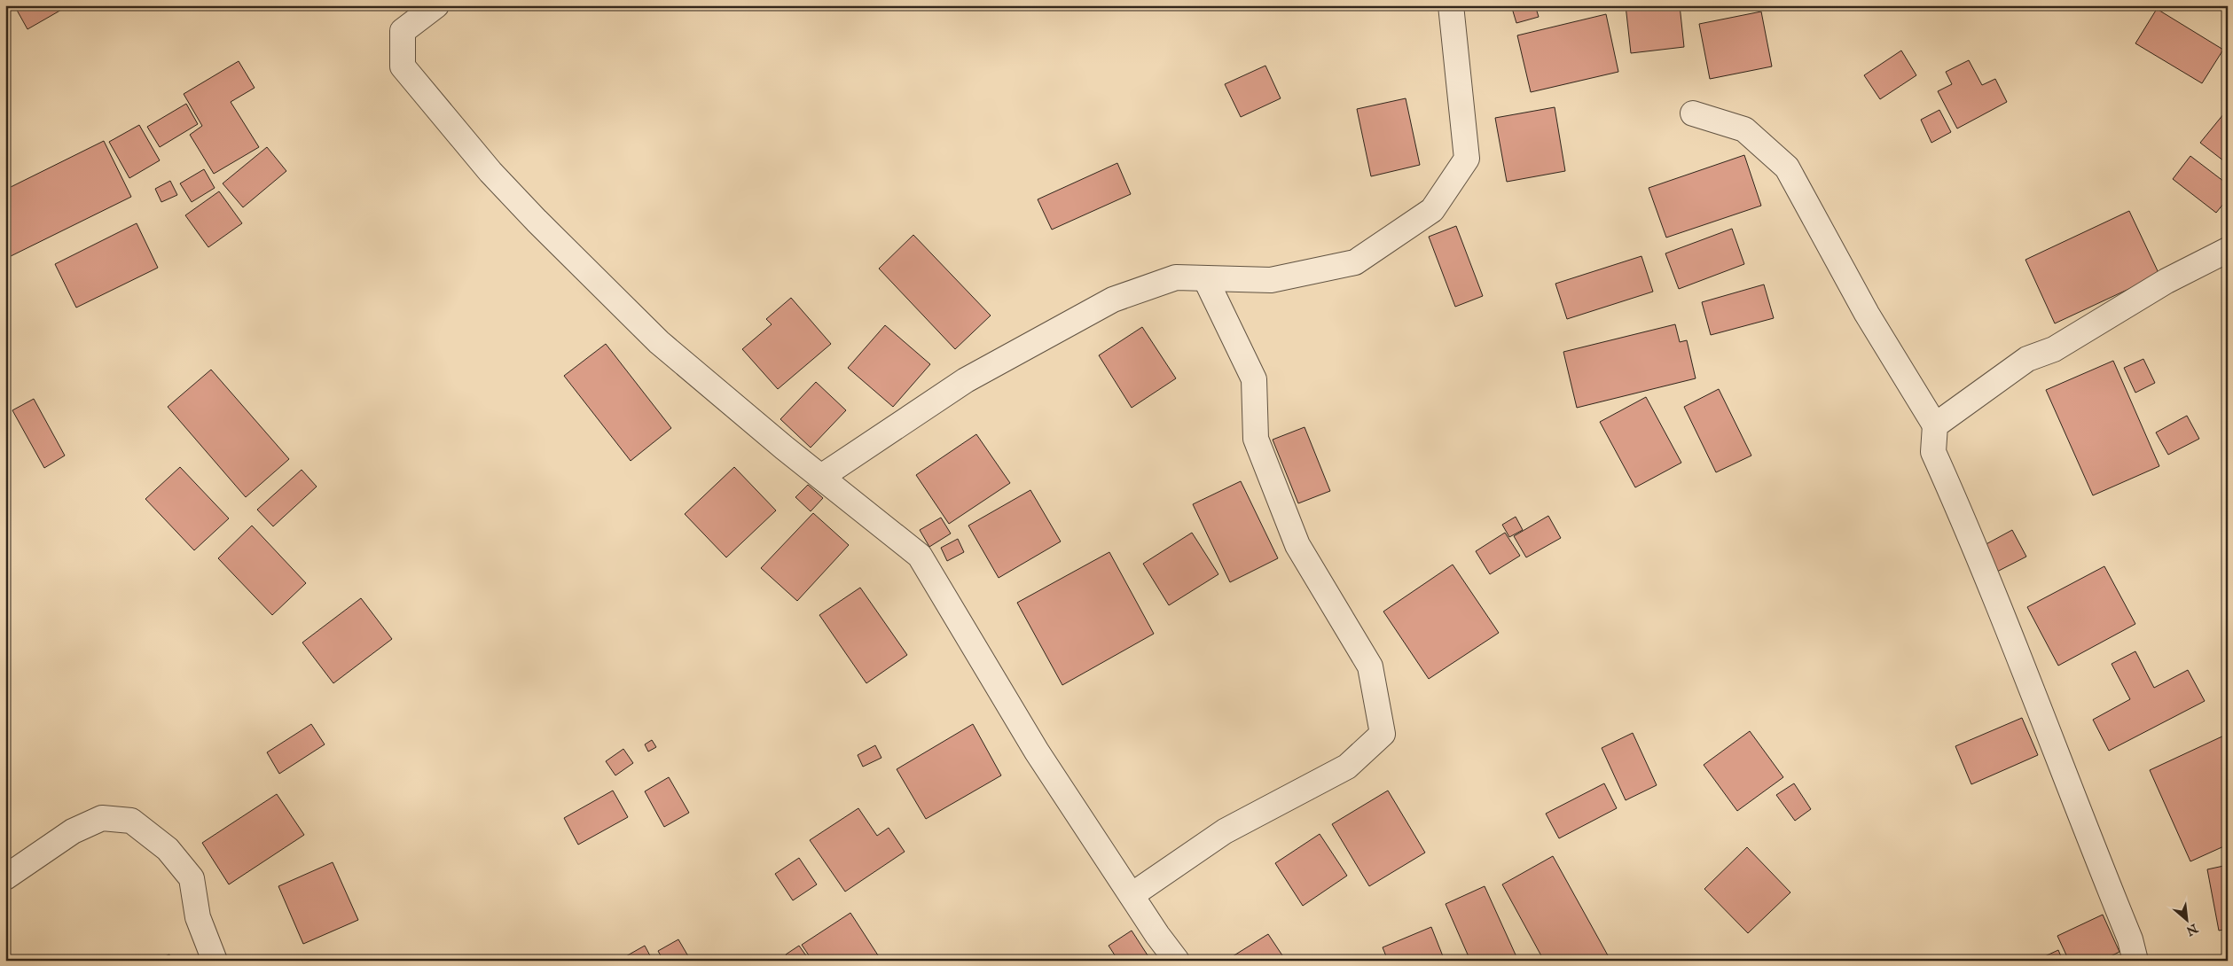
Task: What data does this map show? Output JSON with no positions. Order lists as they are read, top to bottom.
{
  "north": "bottom right"
}
